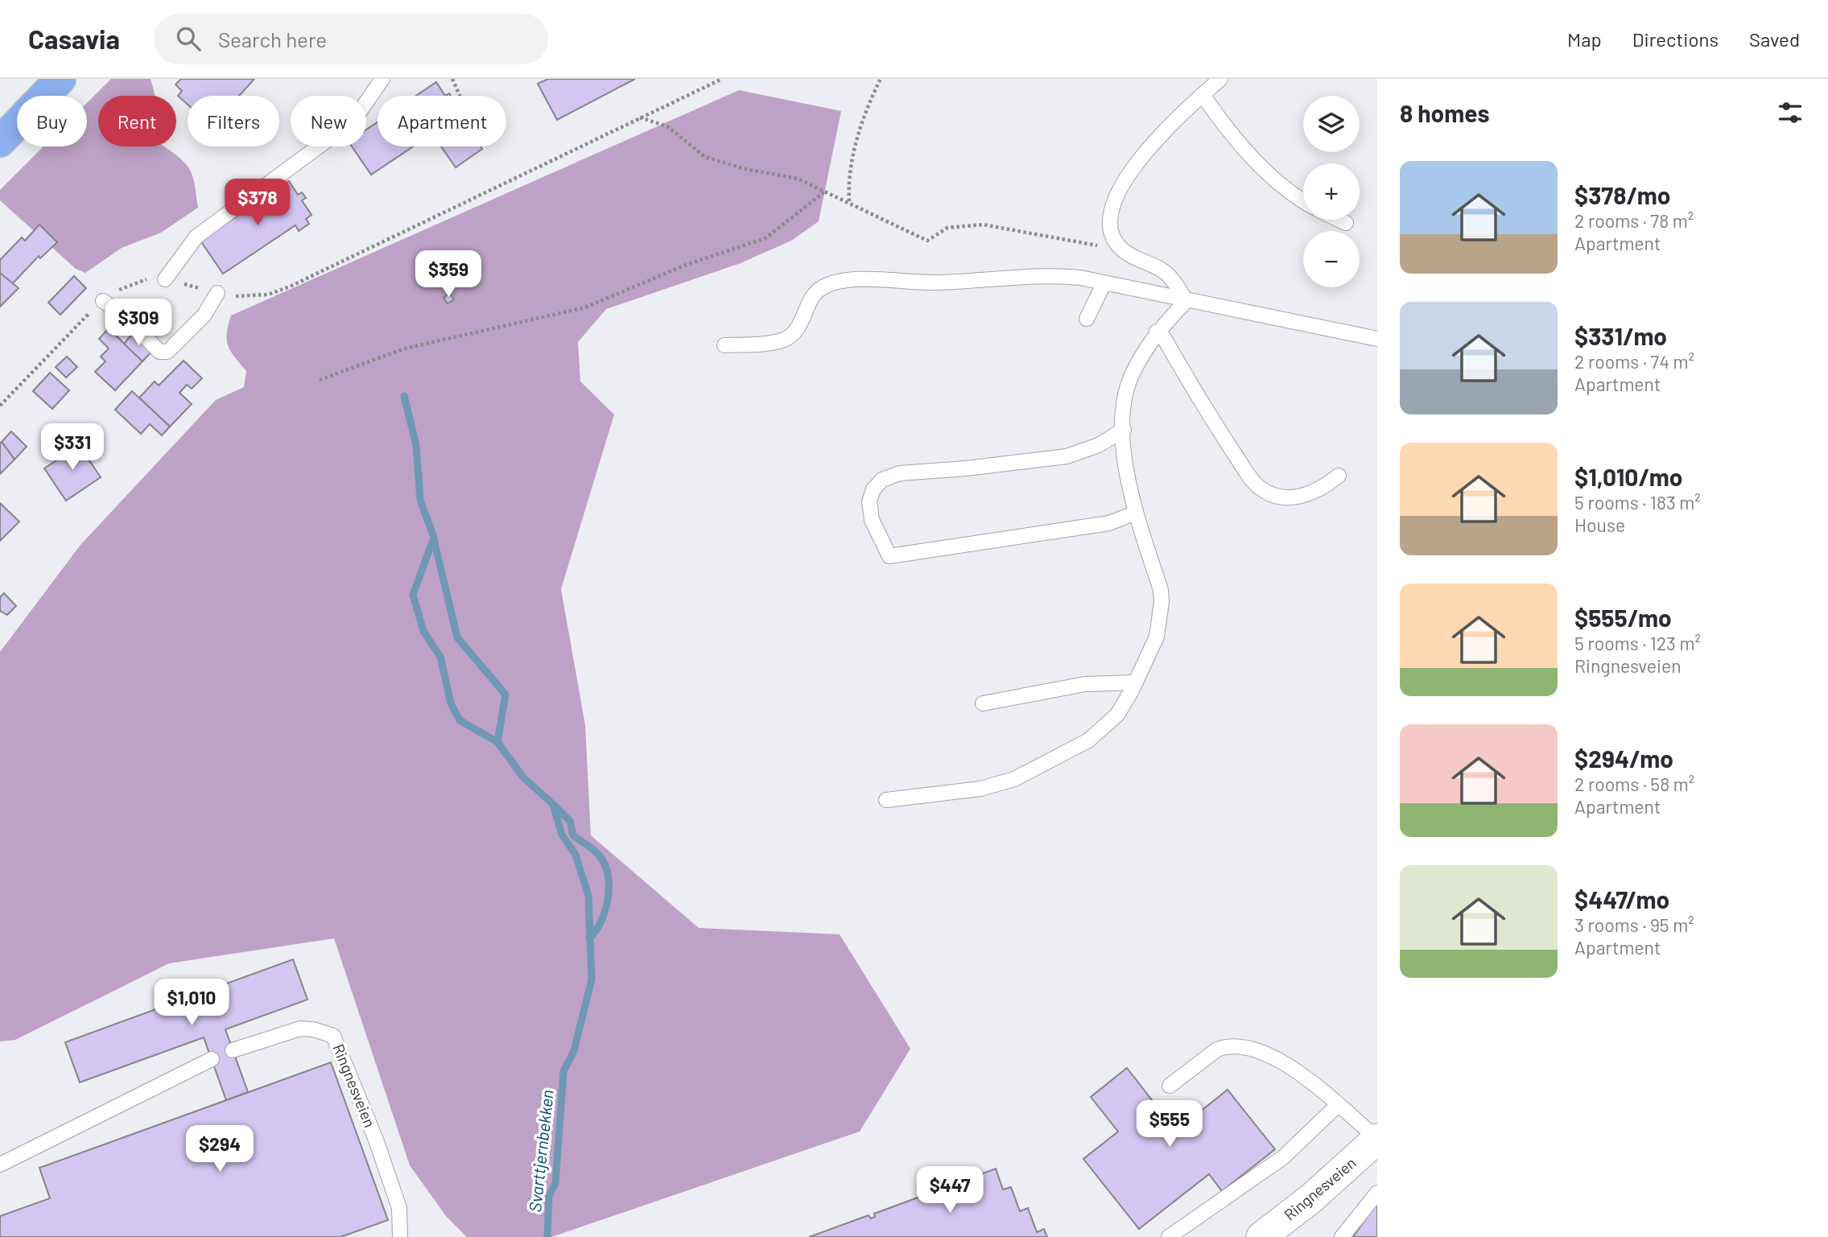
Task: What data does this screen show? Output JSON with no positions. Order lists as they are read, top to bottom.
{
  "streets": {
    "street": ["Ringnesveien"]
  },
  "water": ["Svarttjernbekken"],
  "page": {
    "header": "Casavia",
    "search": "Search here",
    "nav": ["Map", "Directions", "Saved"],
    "heading": "8 homes",
    "map_buttons": ["+", "−"],
    "chip": [
      "Buy",
      "Rent",
      "Filters",
      "New",
      "Apartment"
    ],
    "list": [
      {
        "name": "$378/mo",
        "note": "2 rooms · 78 m² · Apartment"
      },
      {
        "name": "$331/mo",
        "note": "2 rooms · 74 m² · Apartment"
      },
      {
        "name": "$1,010/mo",
        "note": "5 rooms · 183 m² · House"
      },
      {
        "name": "$555/mo",
        "note": "5 rooms · 123 m² · Ringnesveien"
      },
      {
        "name": "$294/mo",
        "note": "2 rooms · 58 m² · Apartment"
      },
      {
        "name": "$447/mo",
        "note": "3 rooms · 95 m² · Apartment"
      }
    ],
    "price": [
      "$378",
      "$359",
      "$309",
      "$331",
      "$1,010",
      "$555",
      "$294",
      "$447"
    ]
  }
}
